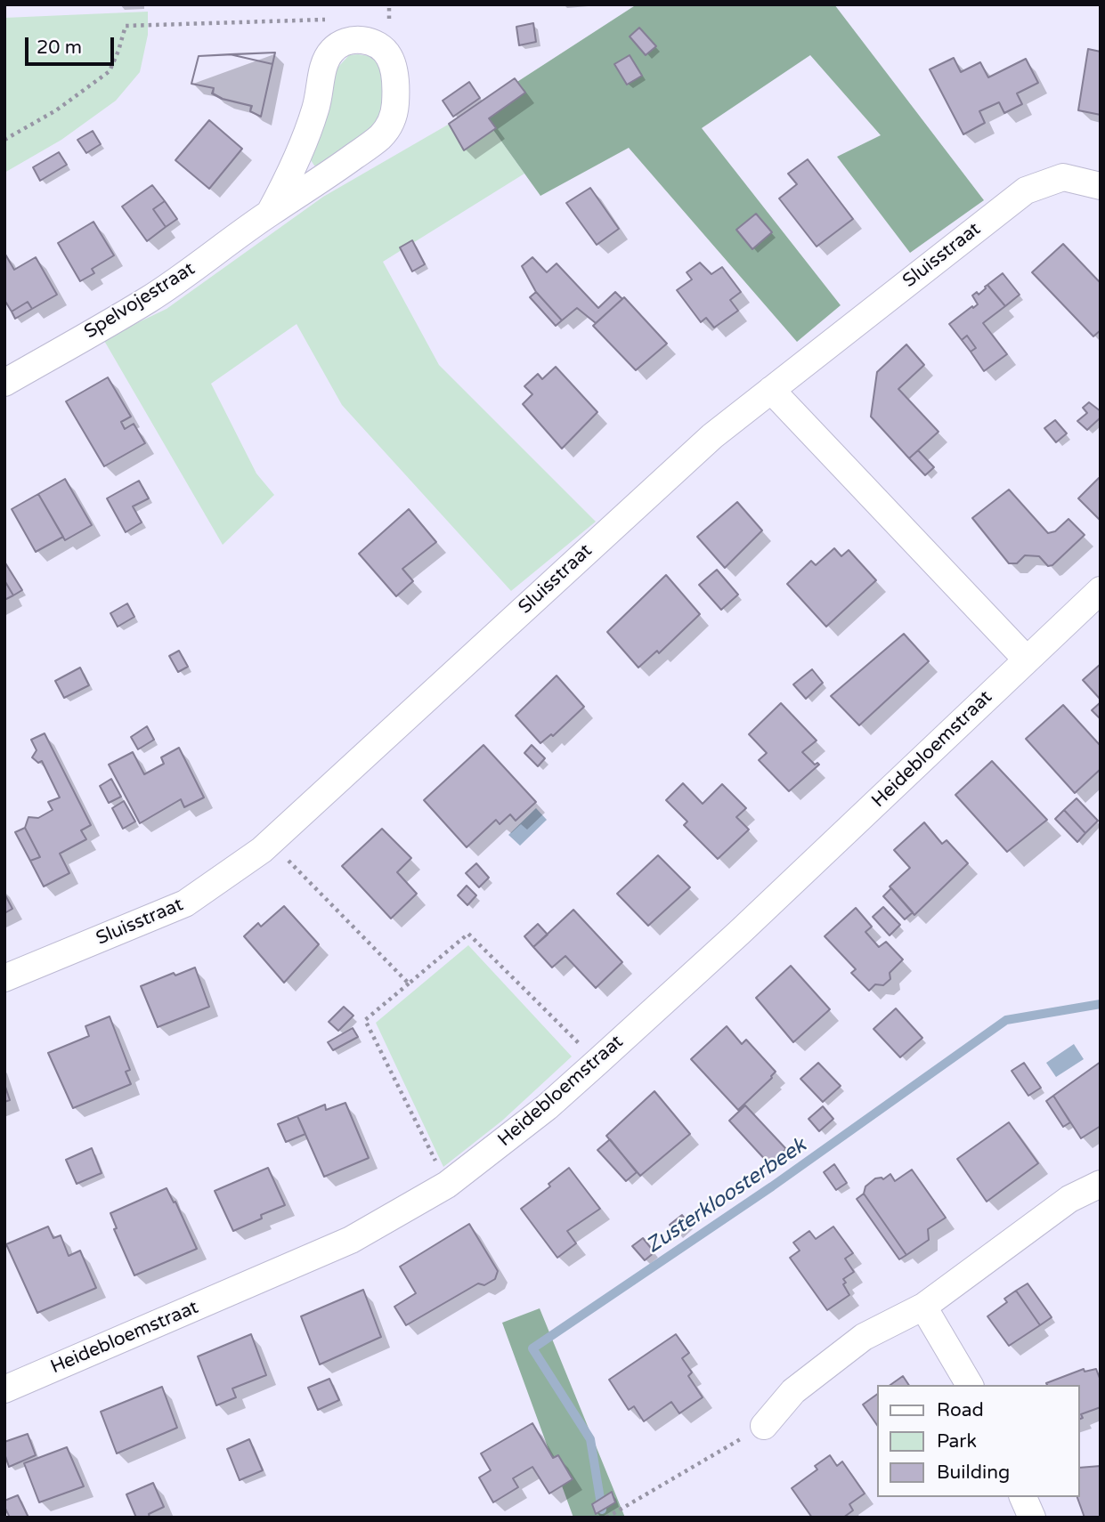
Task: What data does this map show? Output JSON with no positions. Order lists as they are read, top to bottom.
{
  "streets": {
    "street": ["Sluisstraat", "Spelvojestraat", "Heidebloemstraat"]
  },
  "water": ["Zusterkloosterbeek"],
  "legend": ["Road", "Park", "Building"],
  "scale_bar": "20 m"
}
